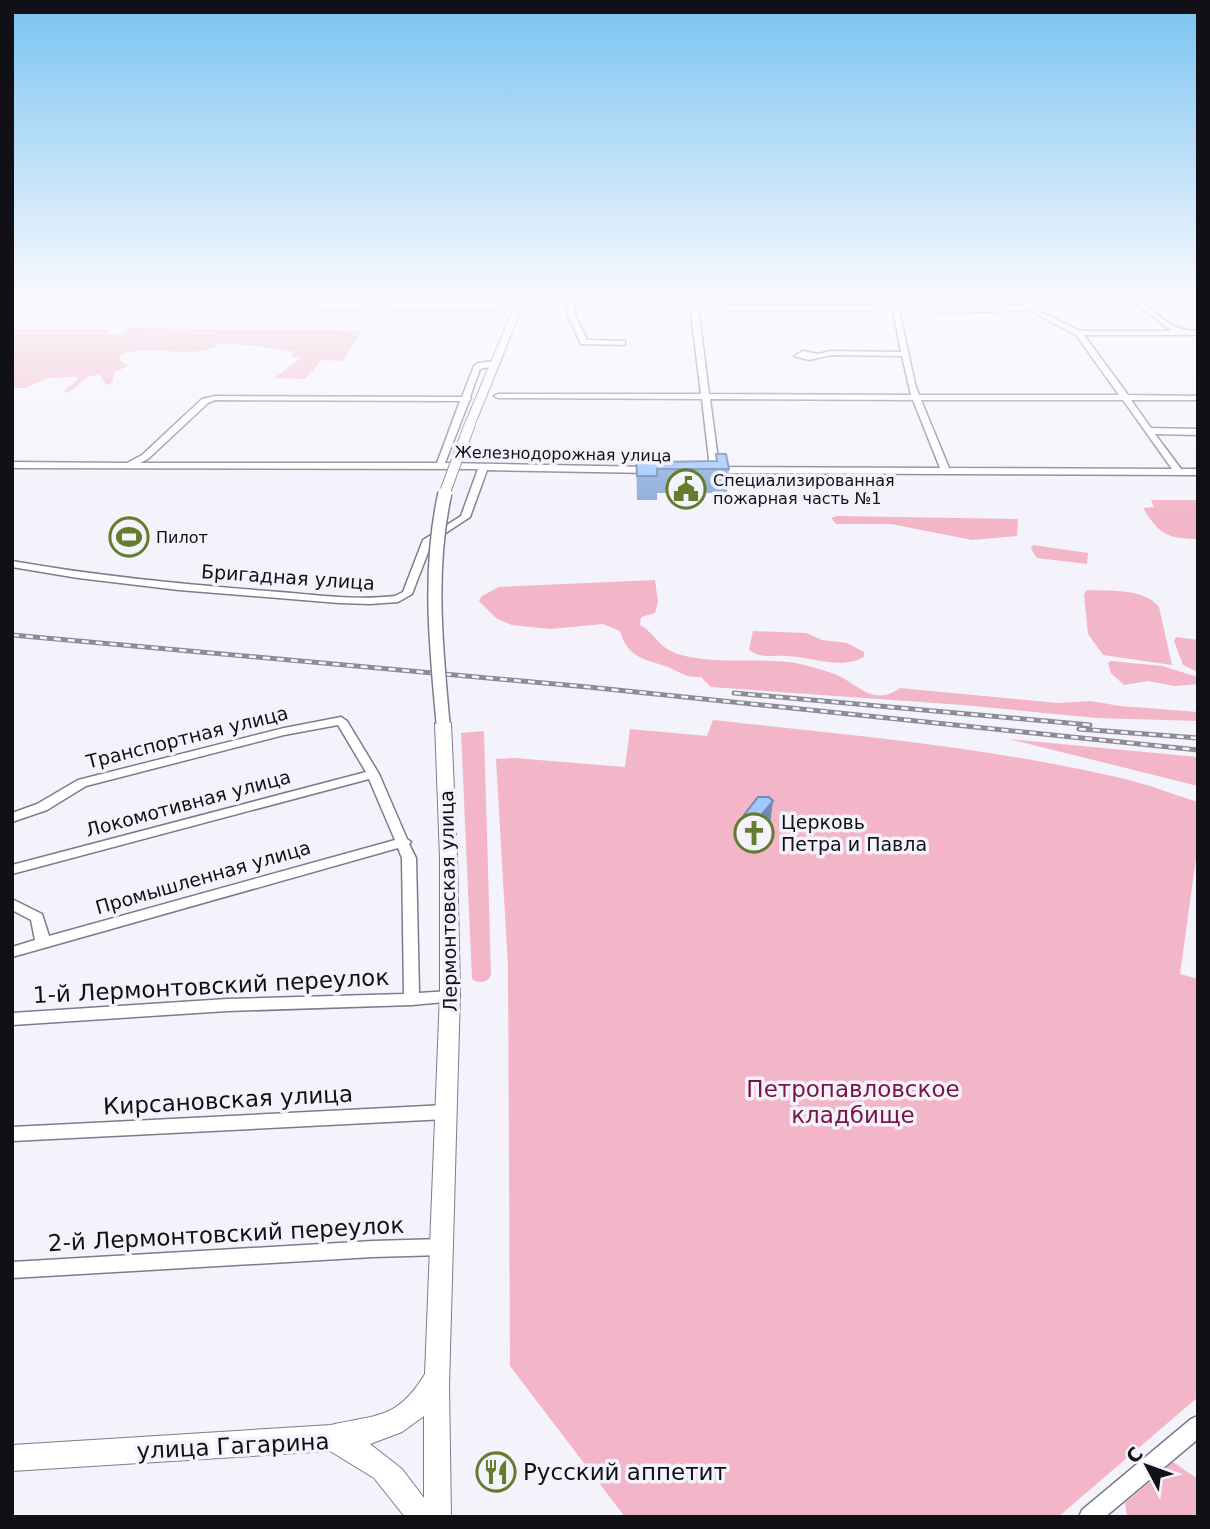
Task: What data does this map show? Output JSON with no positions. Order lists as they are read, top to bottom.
{
  "streets": {
    "main road": ["Лермонтовская улица", "улица Гагарина"],
    "street": [
      "Железнодорожная улица",
      "Бригадная улица",
      "Транспортная улица",
      "Локомотивная улица",
      "Промышленная улица",
      "1-й Лермонтовский переулок",
      "Кирсановская улица",
      "2-й Лермонтовский переулок"
    ]
  },
  "crossings": [
    ["Железнодорожная улица", "Бригадная улица"],
    ["Транспортная улица", "Локомотивная улица"],
    ["Лермонтовская улица", "1-й Лермонтовский переулок"],
    ["Лермонтовская улица", "Кирсановская улица"],
    ["Лермонтовская улица", "2-й Лермонтовский переулок"]
  ],
  "parks": ["Петропавловское кладбище"],
  "places": {
    "public building": ["Специализированная пожарная часть №1"],
    "sports": ["Пилот"],
    "church": ["Церковь Петра и Павла"],
    "restaurant": ["Русский аппетит"]
  },
  "north": "top left"
}
